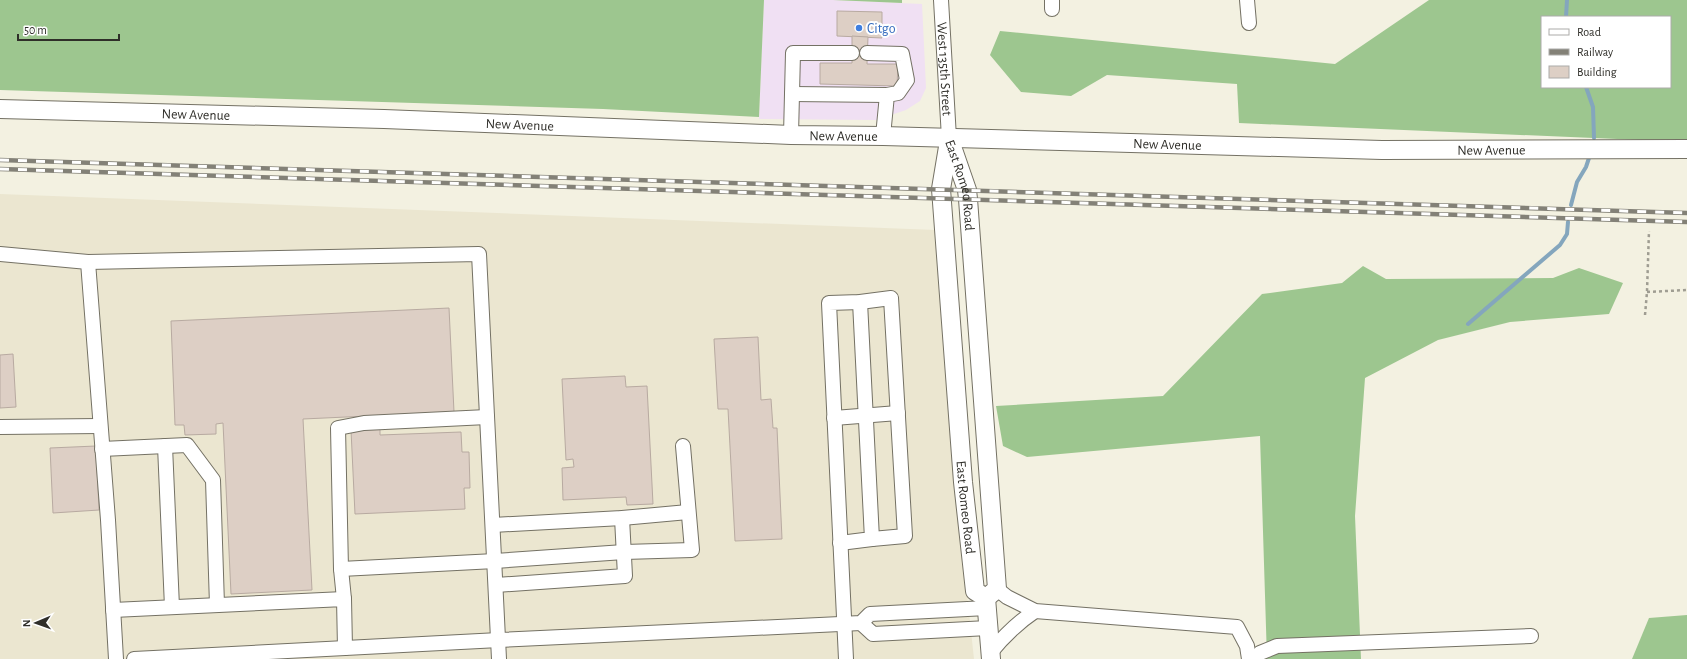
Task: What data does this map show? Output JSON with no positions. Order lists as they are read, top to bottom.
{
  "streets": {
    "main road": ["New Avenue", "East Romeo Road"],
    "street": ["West 135th Street"]
  },
  "crossings": [
    ["West 135th Street", "New Avenue"],
    ["West 135th Street", "East Romeo Road"],
    ["New Avenue", "East Romeo Road"]
  ],
  "places": ["Citgo"],
  "legend": ["Road", "Railway", "Building"],
  "scale_bar": "50 m",
  "north": "left"
}
